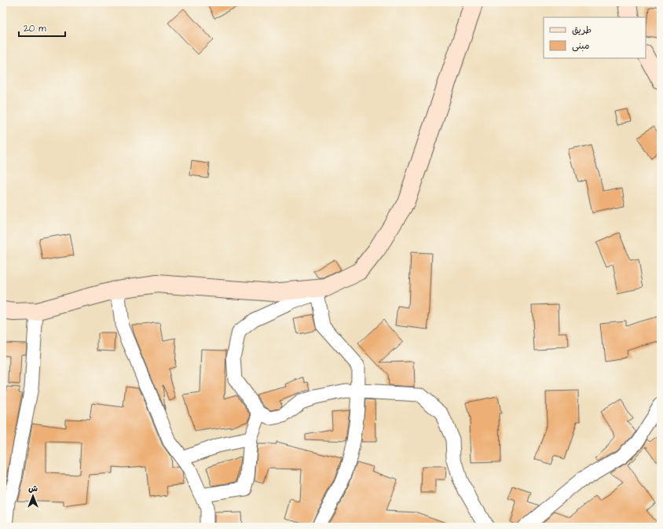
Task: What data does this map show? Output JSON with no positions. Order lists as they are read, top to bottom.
{
  "legend": ["طريق", "مبنى"],
  "scale_bar": "20 m",
  "north": "top"
}
